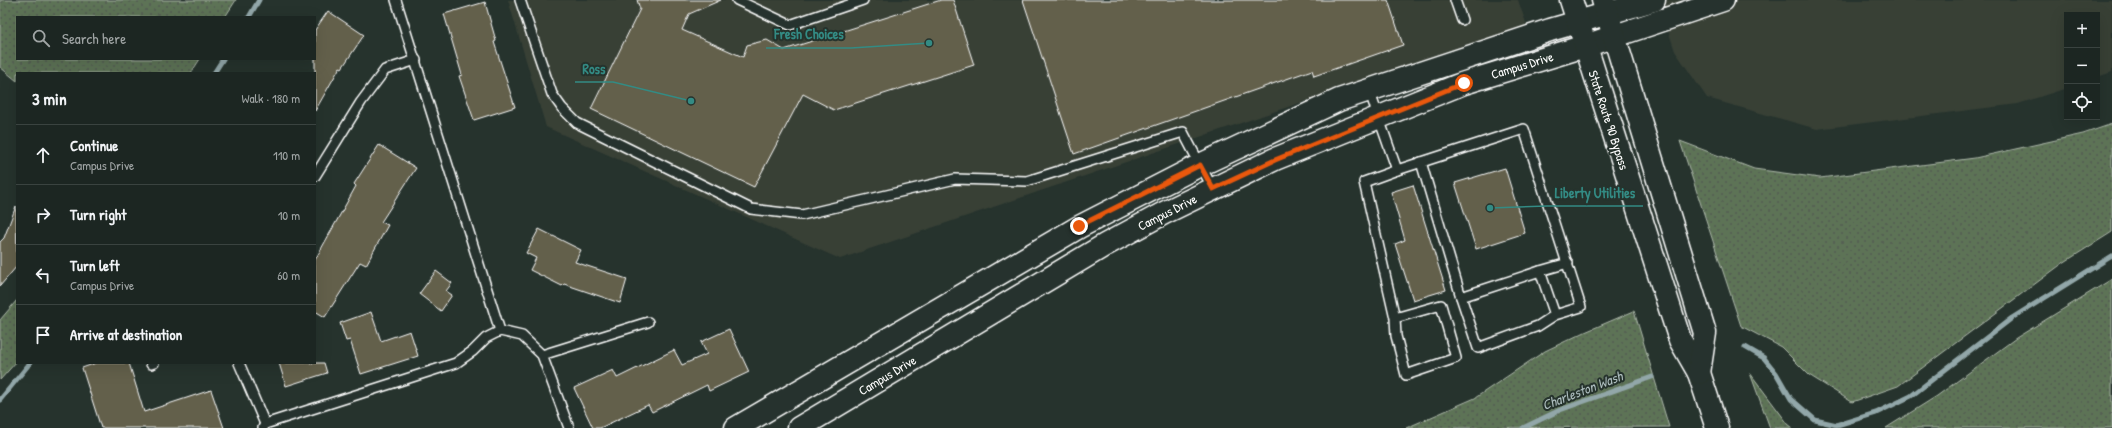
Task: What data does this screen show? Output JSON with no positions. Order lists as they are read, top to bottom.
{
  "streets": {
    "main road": ["Campus Drive", "State Route 90 Bypass"]
  },
  "crossings": [
    ["Campus Drive", "State Route 90 Bypass"]
  ],
  "water": ["Charleston Wash"],
  "places": ["Fresh Choices", "Ross", "Liberty Utilities"],
  "page": {
    "map_buttons": ["+", "−"],
    "search": "Search here",
    "heading": ["3 min", "Walk · 180 m"],
    "list": [
      ["Continue", "Campus Drive", "110 m"],
      ["Turn right", "10 m"],
      ["Turn left", "Campus Drive", "60 m"],
      "Arrive at destination"
    ]
  }
}
